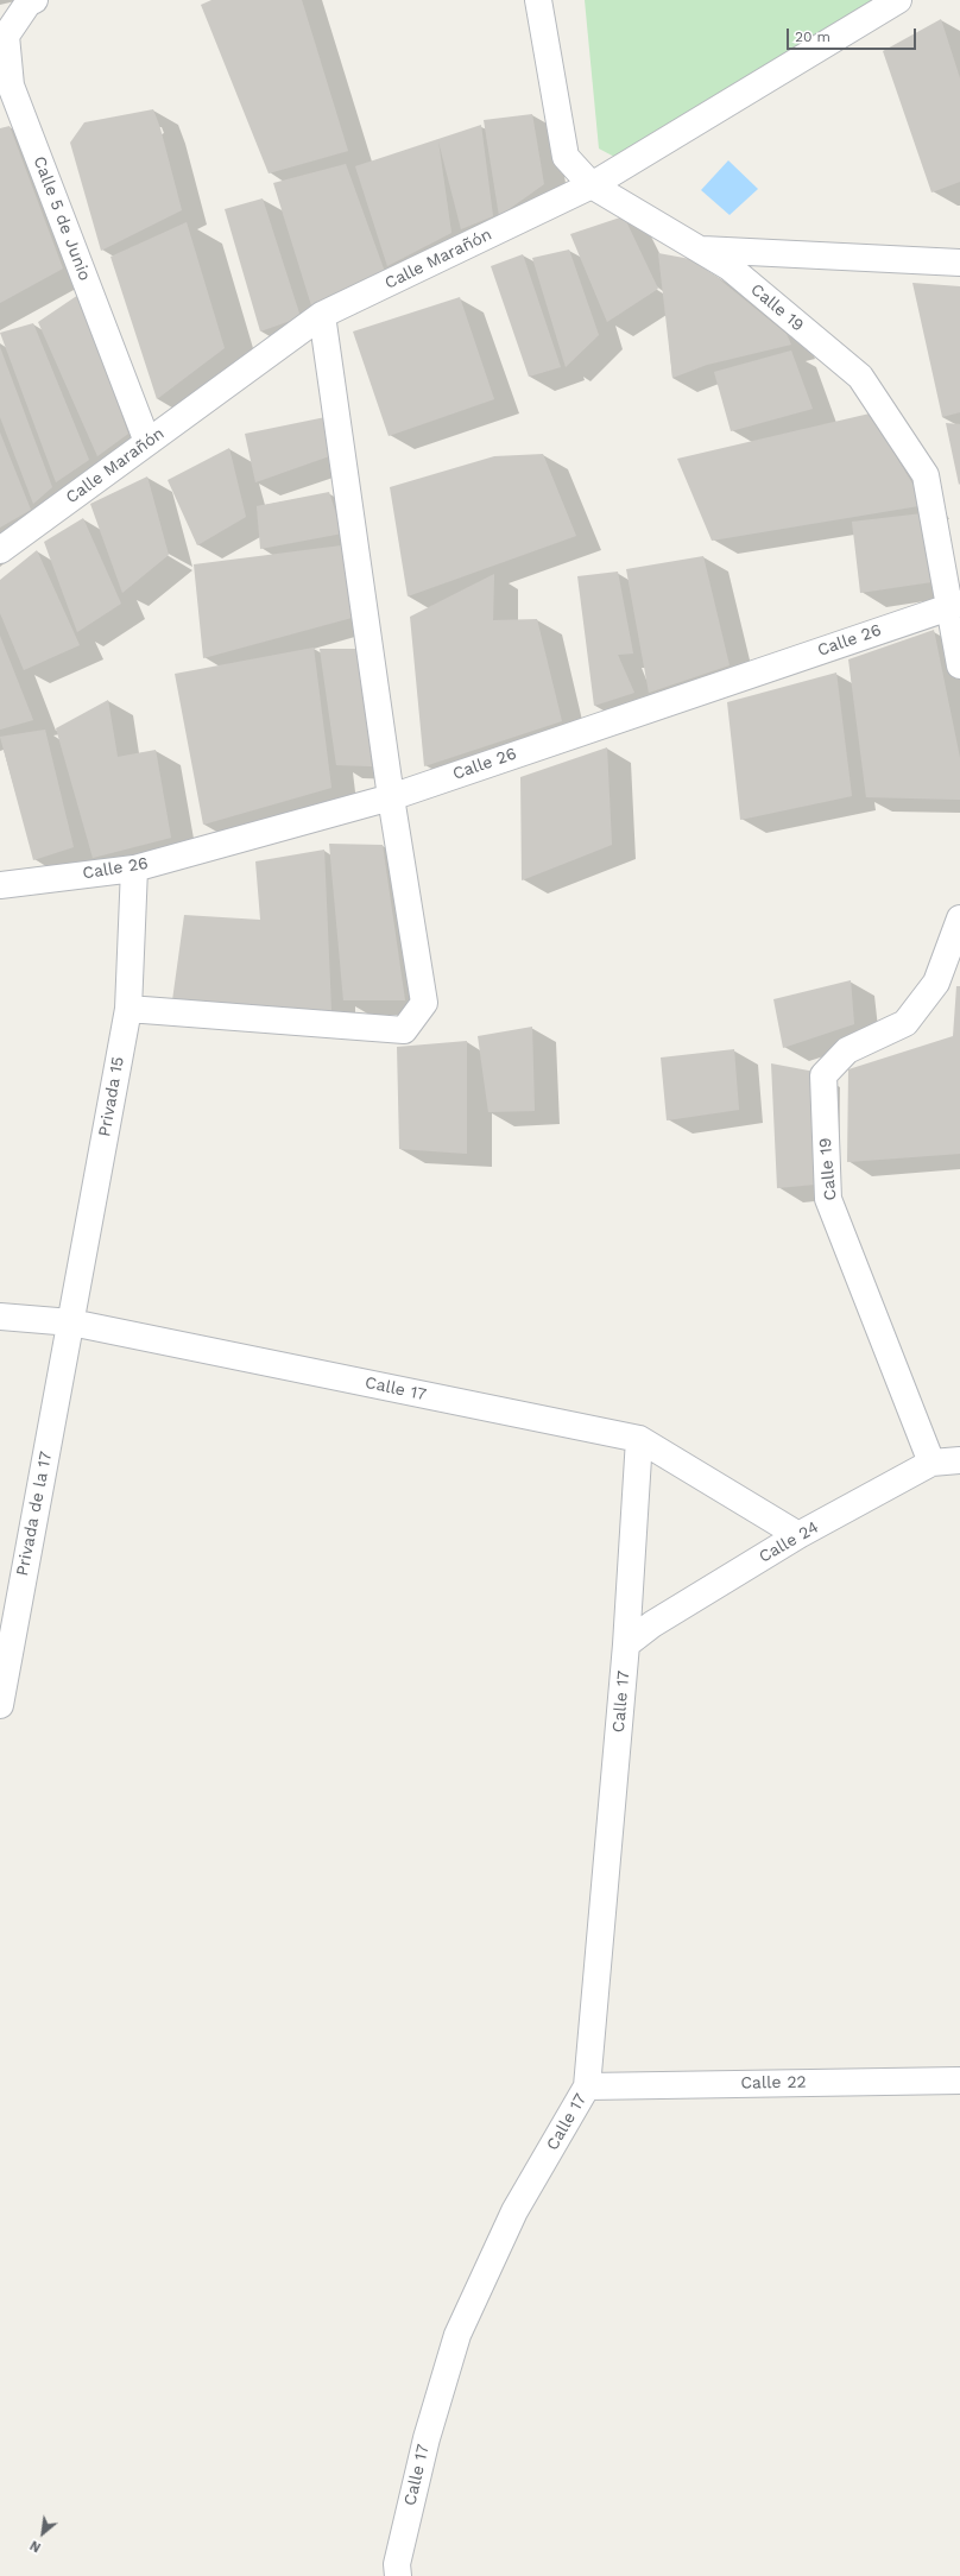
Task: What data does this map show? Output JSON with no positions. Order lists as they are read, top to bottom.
{
  "streets": {
    "street": [
      "Calle 5 de Junio",
      "Calle Marañón",
      "Calle 19",
      "Calle 26",
      "Privada 15",
      "Calle 17",
      "Privada de la 17",
      "Calle 24",
      "Calle 22"
    ]
  },
  "crossings": [
    ["Calle 5 de Junio", "Calle Marañón"],
    ["Calle Marañón", "Calle 19"],
    ["Calle 19", "Calle 26"],
    ["Calle 19", "Calle 24"],
    ["Calle 26", "Privada 15"],
    ["Privada 15", "Calle 17"],
    ["Privada 15", "Privada de la 17"],
    ["Calle 17", "Privada de la 17"],
    ["Calle 17", "Calle 24"],
    ["Calle 17", "Calle 22"]
  ],
  "scale_bar": "20 m",
  "north": "bottom left"
}
